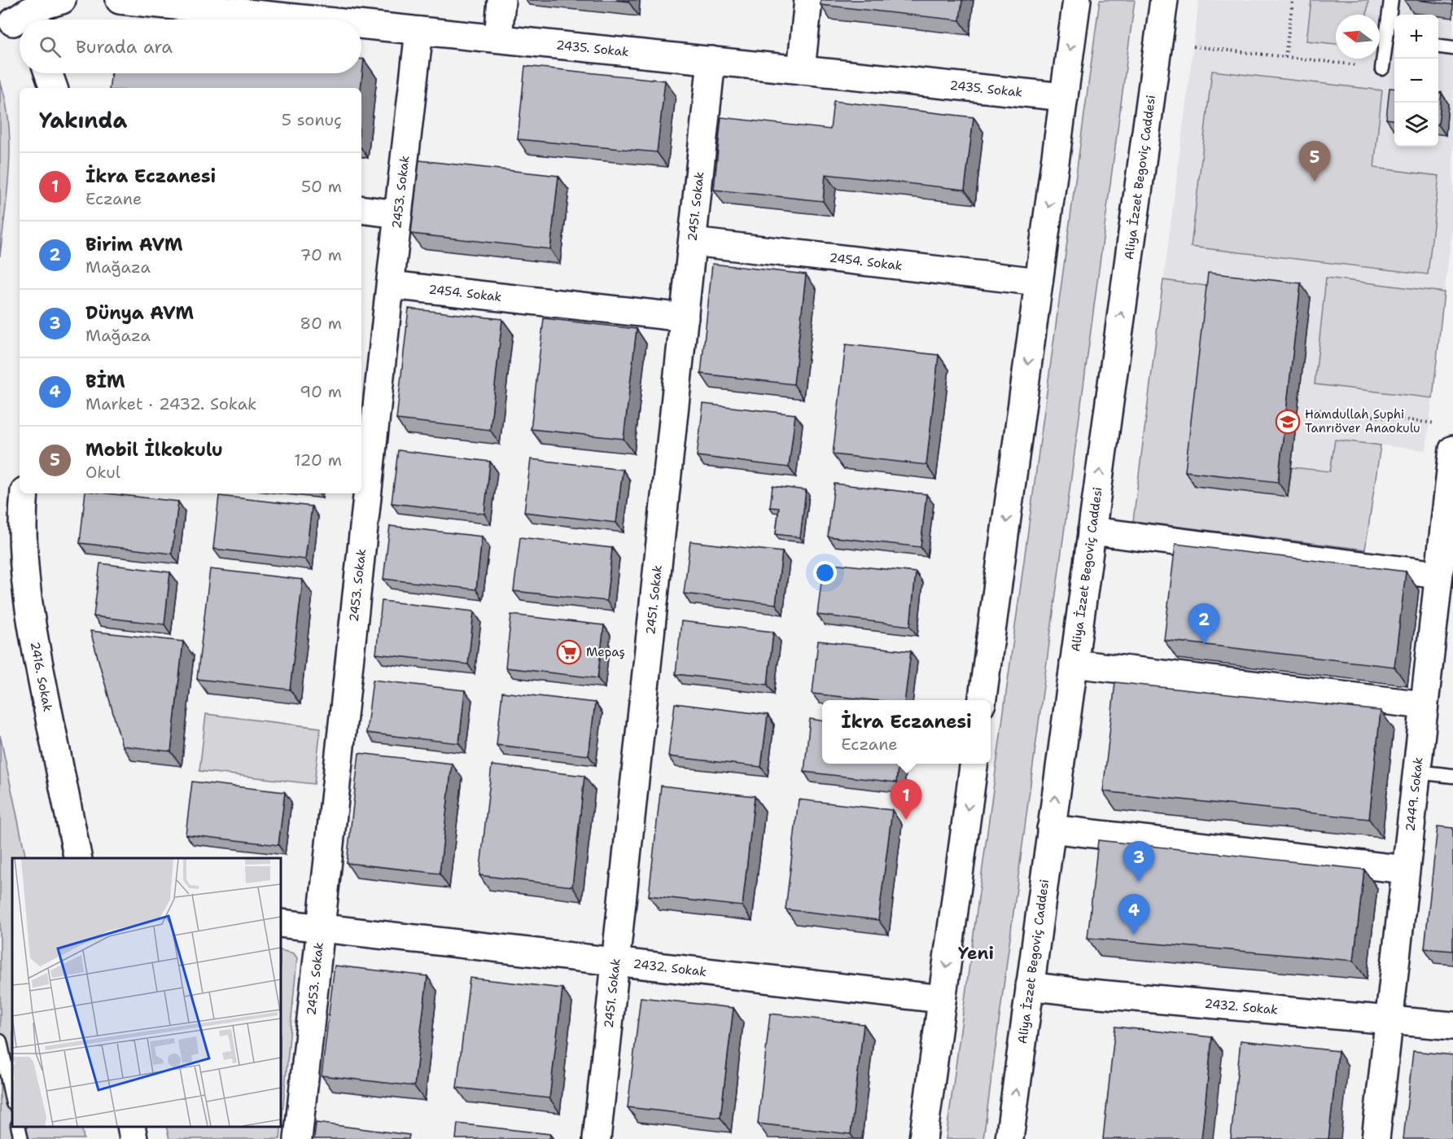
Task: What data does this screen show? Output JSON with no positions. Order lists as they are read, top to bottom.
{
  "streets": {
    "street": [
      "2435. Sokak",
      "Aliya İzzet Begoviç Caddesi",
      "2453. Sokak",
      "2451. Sokak",
      "2454. Sokak",
      "2416. Sokak",
      "2449. Sokak",
      "2432. Sokak"
    ]
  },
  "crossings": [
    ["2435. Sokak", "2453. Sokak"],
    ["2435. Sokak", "2451. Sokak"],
    ["Aliya İzzet Begoviç Caddesi", "2432. Sokak"],
    ["2453. Sokak", "2454. Sokak"],
    ["2453. Sokak", "2432. Sokak"],
    ["2451. Sokak", "2454. Sokak"],
    ["2451. Sokak", "2432. Sokak"],
    ["2449. Sokak", "2432. Sokak"]
  ],
  "districts": ["Yeni"],
  "places": {
    "school or university": ["Hamdullah Suphi Tanrıöver Anaokulu"],
    "supermarket": ["Mepaş"]
  },
  "north": "left",
  "page": {
    "map_buttons": ["+", "−"],
    "search": "Burada ara",
    "heading": ["Yakında", "5 sonuç"],
    "pins": [
      "5",
      "2",
      "1",
      "3",
      "4"
    ],
    "list": [
      {
        "mark": "1",
        "name": "İkra Eczanesi",
        "note": "Eczane",
        "value": "50 m"
      },
      {
        "mark": "2",
        "name": "Birim AVM",
        "note": "Mağaza",
        "value": "70 m"
      },
      {
        "mark": "3",
        "name": "Dünya AVM",
        "note": "Mağaza",
        "value": "80 m"
      },
      {
        "mark": "4",
        "name": "BİM",
        "note": "Market · 2432. Sokak",
        "value": "90 m"
      },
      {
        "mark": "5",
        "name": "Mobil İlkokulu",
        "note": "Okul",
        "value": "120 m"
      }
    ],
    "popup": ["İkra Eczanesi", "Eczane"]
  }
}
